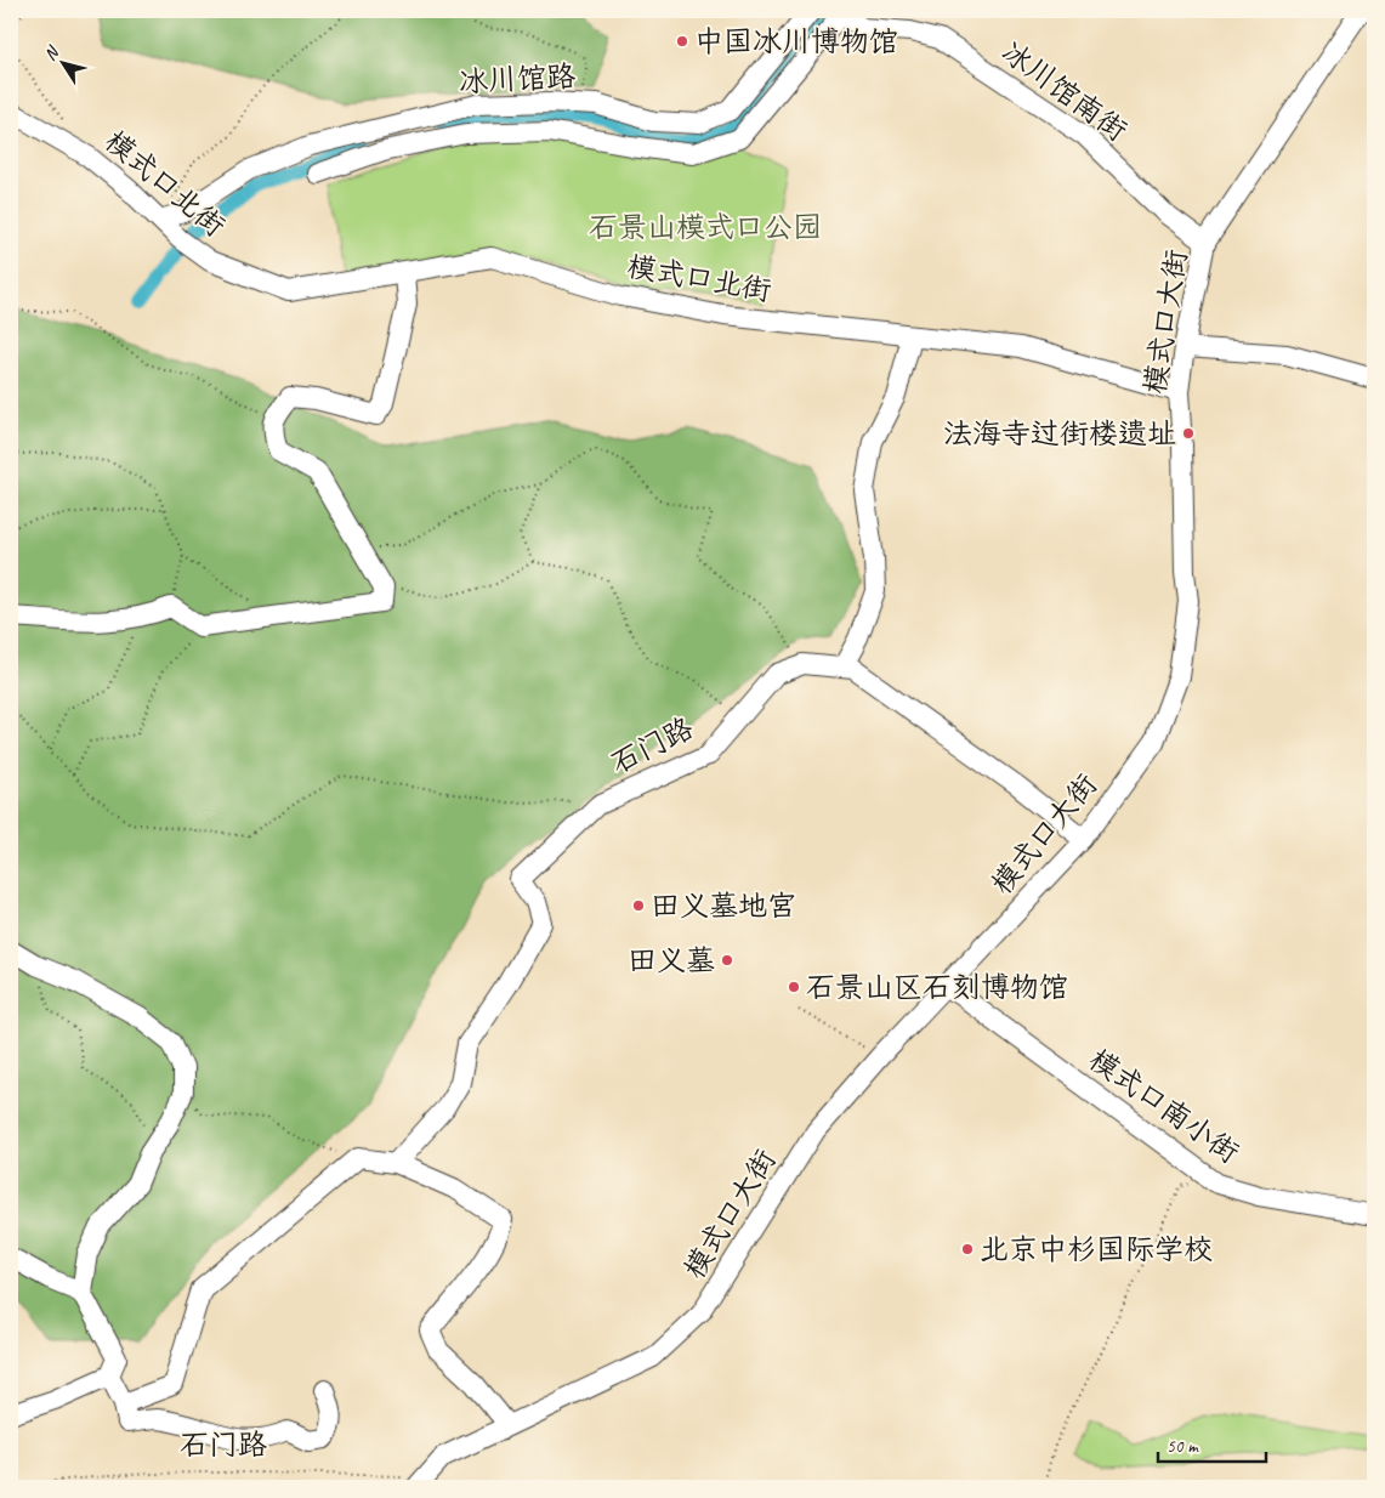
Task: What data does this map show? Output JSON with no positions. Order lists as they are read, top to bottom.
{
  "streets": {
    "street": [
      "冰川馆路",
      "冰川馆南街",
      "模式口北街",
      "模式口大街",
      "石门路",
      "模式口南小街"
    ]
  },
  "crossings": [
    ["冰川馆路", "模式口北街"],
    ["冰川馆南街", "模式口大街"],
    ["模式口北街", "模式口大街"],
    ["模式口大街", "石门路"],
    ["模式口大街", "模式口南小街"]
  ],
  "parks": ["石景山模式口公园"],
  "places": [
    "中国冰川博物馆",
    "法海寺过街楼遗址",
    "田义墓地宫",
    "田义墓",
    "石景山区石刻博物馆",
    "北京中杉国际学校"
  ],
  "scale_bar": "50 m",
  "north": "top left"
}
